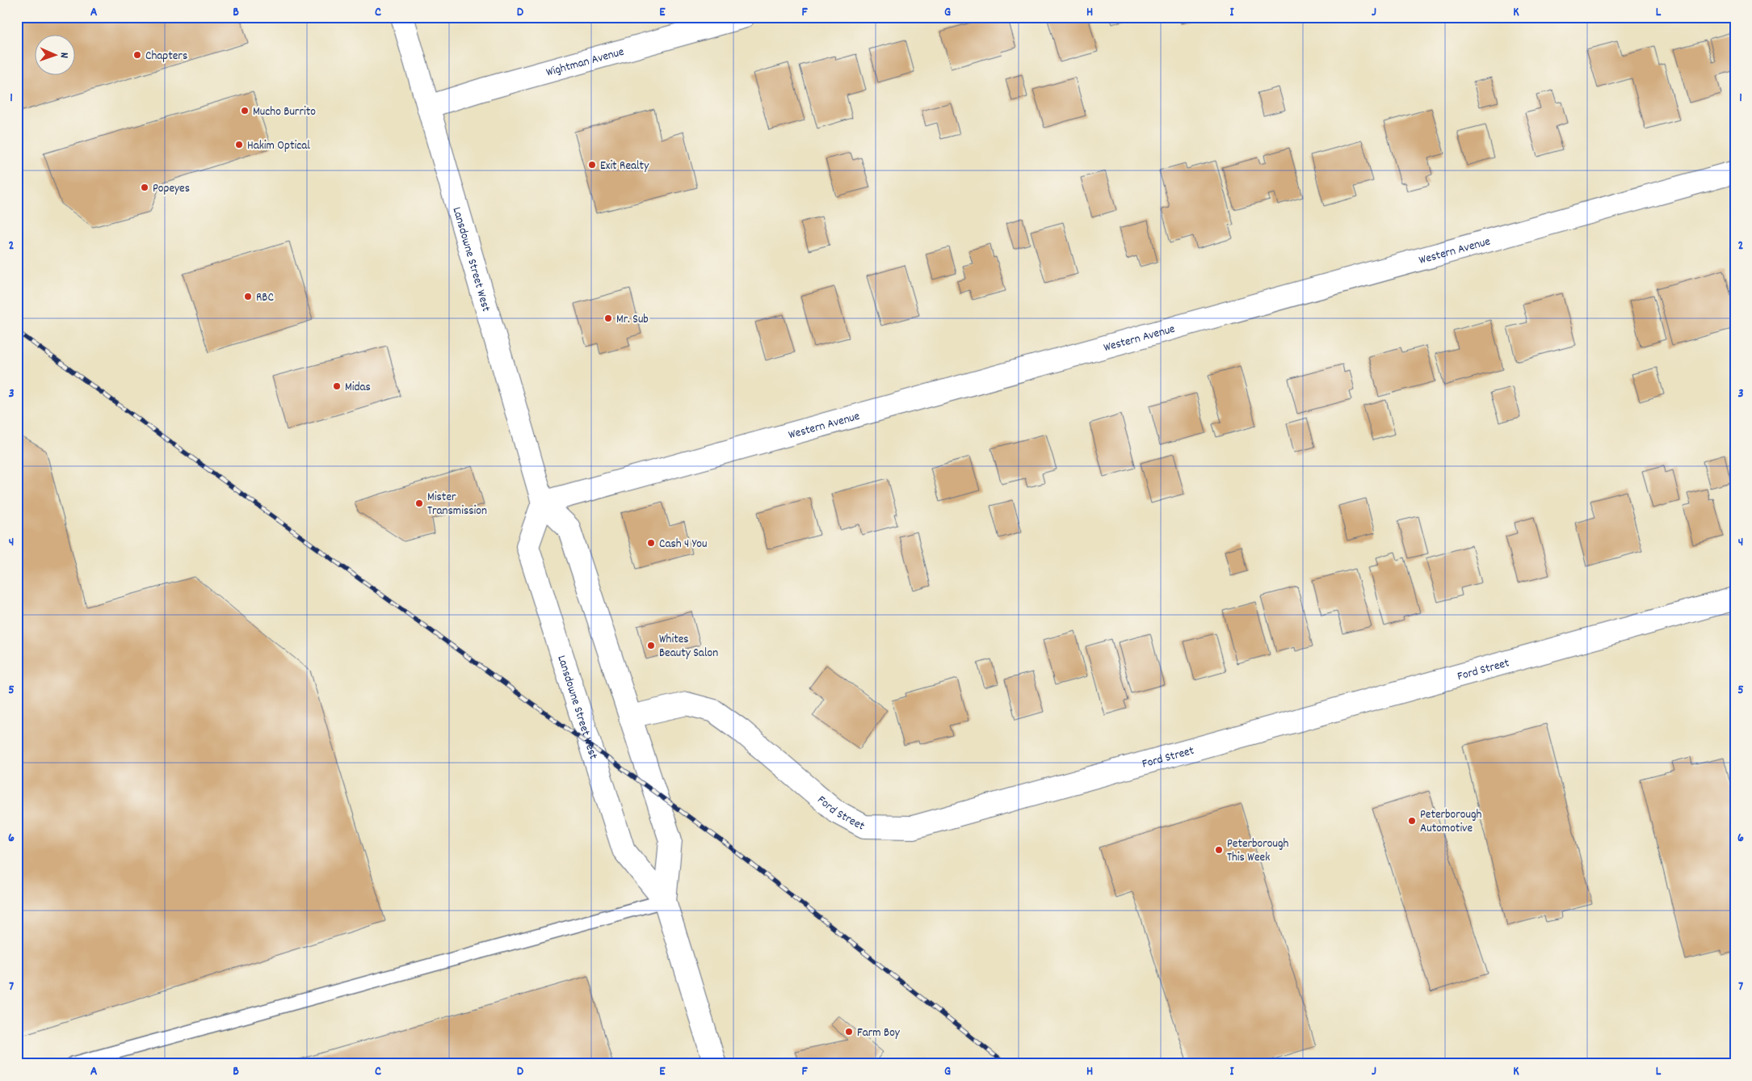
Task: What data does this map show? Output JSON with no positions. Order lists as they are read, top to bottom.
{
  "streets": {
    "street": [
      "Wightman Avenue",
      "Western Avenue",
      "Lansdowne Street West",
      "Ford Street"
    ]
  },
  "crossings": [
    ["Wightman Avenue", "Lansdowne Street West"],
    ["Western Avenue", "Lansdowne Street West"],
    ["Lansdowne Street West", "Ford Street"]
  ],
  "places": [
    "Chapters",
    "Mucho Burrito",
    "Hakim Optical",
    "Exit Realty",
    "Popeyes",
    "RBC",
    "Mr. Sub",
    "Midas",
    "Mister Transmission",
    "Cash 4 You",
    "Whites Beauty Salon",
    "Peterborough Automotive",
    "Peterborough This Week",
    "Farm Boy"
  ],
  "north": "right",
  "grid": {
    "columns": [
      "A",
      "B",
      "C",
      "D",
      "E",
      "F",
      "G",
      "H",
      "I",
      "J",
      "K",
      "L"
    ],
    "rows": [
      "1",
      "2",
      "3",
      "4",
      "5",
      "6",
      "7"
    ]
  }
}
